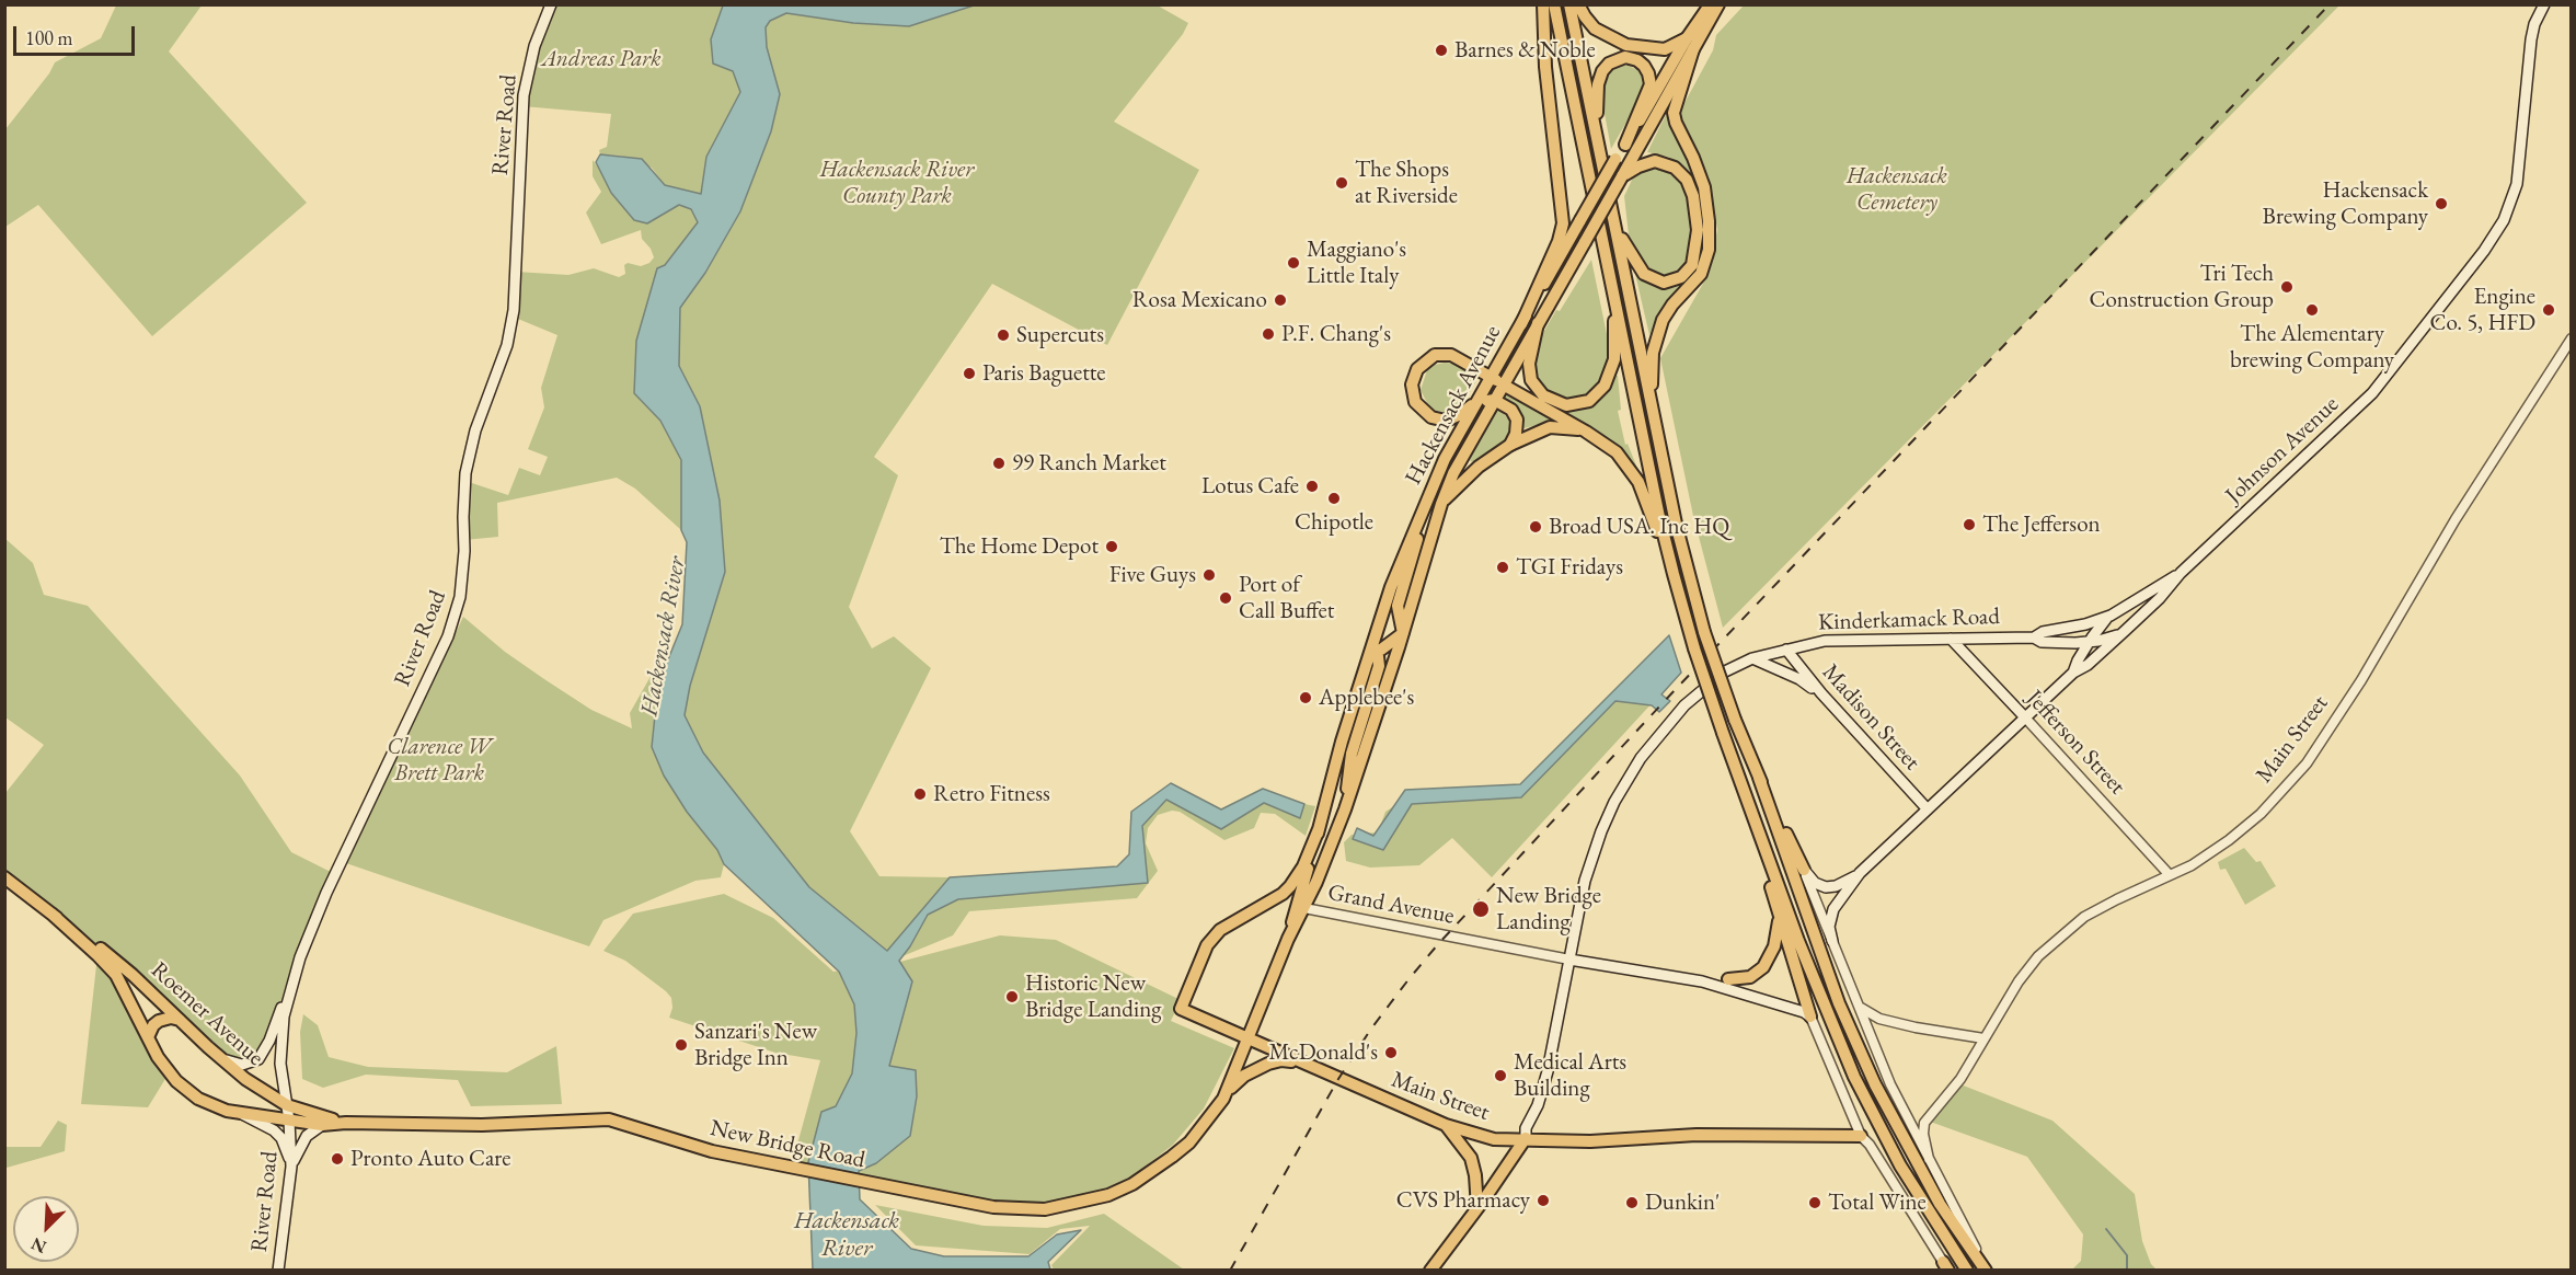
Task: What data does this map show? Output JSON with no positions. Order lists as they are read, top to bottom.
{
  "streets": {
    "main road": [
      "River Road",
      "Hackensack Avenue",
      "Johnson Avenue",
      "Kinderkamack Road",
      "Madison Street",
      "Main Street",
      "Jefferson Street",
      "Grand Avenue",
      "Roemer Avenue",
      "New Bridge Road"
    ]
  },
  "crossings": [
    ["River Road", "Roemer Avenue"],
    ["River Road", "New Bridge Road"],
    ["Hackensack Avenue", "Main Street"],
    ["Hackensack Avenue", "Grand Avenue"],
    ["Hackensack Avenue", "New Bridge Road"],
    ["Johnson Avenue", "Kinderkamack Road"],
    ["Johnson Avenue", "Madison Street"],
    ["Johnson Avenue", "Jefferson Street"],
    ["Kinderkamack Road", "Madison Street"],
    ["Kinderkamack Road", "Main Street"],
    ["Kinderkamack Road", "Jefferson Street"],
    ["Kinderkamack Road", "Grand Avenue"],
    ["Main Street", "Jefferson Street"],
    ["Main Street", "New Bridge Road"],
    ["Roemer Avenue", "New Bridge Road"]
  ],
  "water": ["Hackensack River"],
  "parks": [
    "Andreas Park",
    "Hackensack River County Park",
    "Hackensack Cemetery",
    "Clarence W Brett Park"
  ],
  "places": [
    "Barnes & Noble",
    "The Shops at Riverside",
    "Hackensack Brewing Company",
    "Maggiano's Little Italy",
    "Tri Tech Construction Group",
    "Rosa Mexicano",
    "The Alementary brewing Company",
    "Engine Co. 5, HFD",
    "P.F. Chang's",
    "Supercuts",
    "Paris Baguette",
    "99 Ranch Market",
    "Lotus Cafe",
    "Chipotle",
    "The Jefferson",
    "Broad USA. Inc HQ",
    "The Home Depot",
    "TGI Fridays",
    "Five Guys",
    "Port of Call Buffet",
    "Applebee's",
    "Retro Fitness",
    "New Bridge Landing",
    "Historic New Bridge Landing",
    "Sanzari's New Bridge Inn",
    "McDonald's",
    "Medical Arts Building",
    "Pronto Auto Care",
    "CVS Pharmacy",
    "Dunkin'",
    "Total Wine"
  ],
  "scale_bar": "100 m",
  "north": "bottom left"
}
